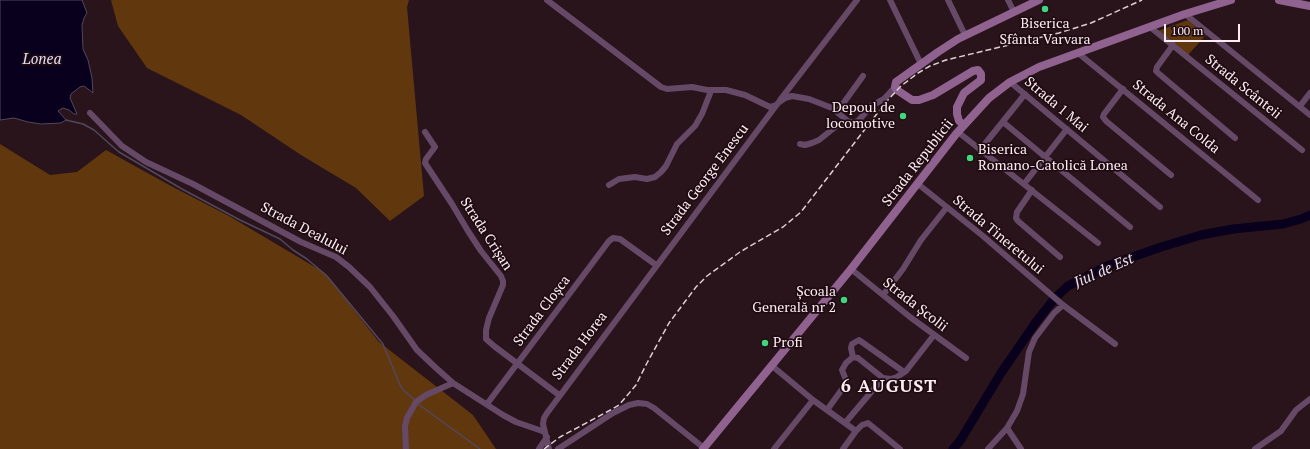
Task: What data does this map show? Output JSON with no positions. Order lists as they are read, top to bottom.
{
  "streets": {
    "main road": ["Strada Republicii"],
    "street": [
      "Strada Scânteii",
      "Strada 1 Mai",
      "Strada Ana Colda",
      "Strada George Enescu",
      "Strada Dealului",
      "Strada Crișan",
      "Strada Tineretului",
      "Strada Școlii",
      "Strada Cloșca",
      "Strada Horea"
    ]
  },
  "crossings": [
    ["Strada Scânteii", "Strada Republicii"],
    ["Strada 1 Mai", "Strada Republicii"],
    ["Strada Ana Colda", "Strada Republicii"],
    ["Strada Republicii", "Strada Tineretului"],
    ["Strada Republicii", "Strada Școlii"],
    ["Strada George Enescu", "Strada Cloșca"],
    ["Strada George Enescu", "Strada Horea"],
    ["Strada Dealului", "Strada Cloșca"],
    ["Strada Dealului", "Strada Horea"],
    ["Strada Crișan", "Strada Cloșca"],
    ["Strada Crișan", "Strada Horea"],
    ["Strada Cloșca", "Strada Horea"]
  ],
  "districts": ["6 AUGUST"],
  "water": ["Lonea", "Jiul de Est"],
  "places": [
    "Biserica Sfânta Varvara",
    "Depoul de locomotive",
    "Biserica Romano-Catolică Lonea",
    "Școala Generală nr 2",
    "Profi"
  ],
  "scale_bar": "100 m"
}
